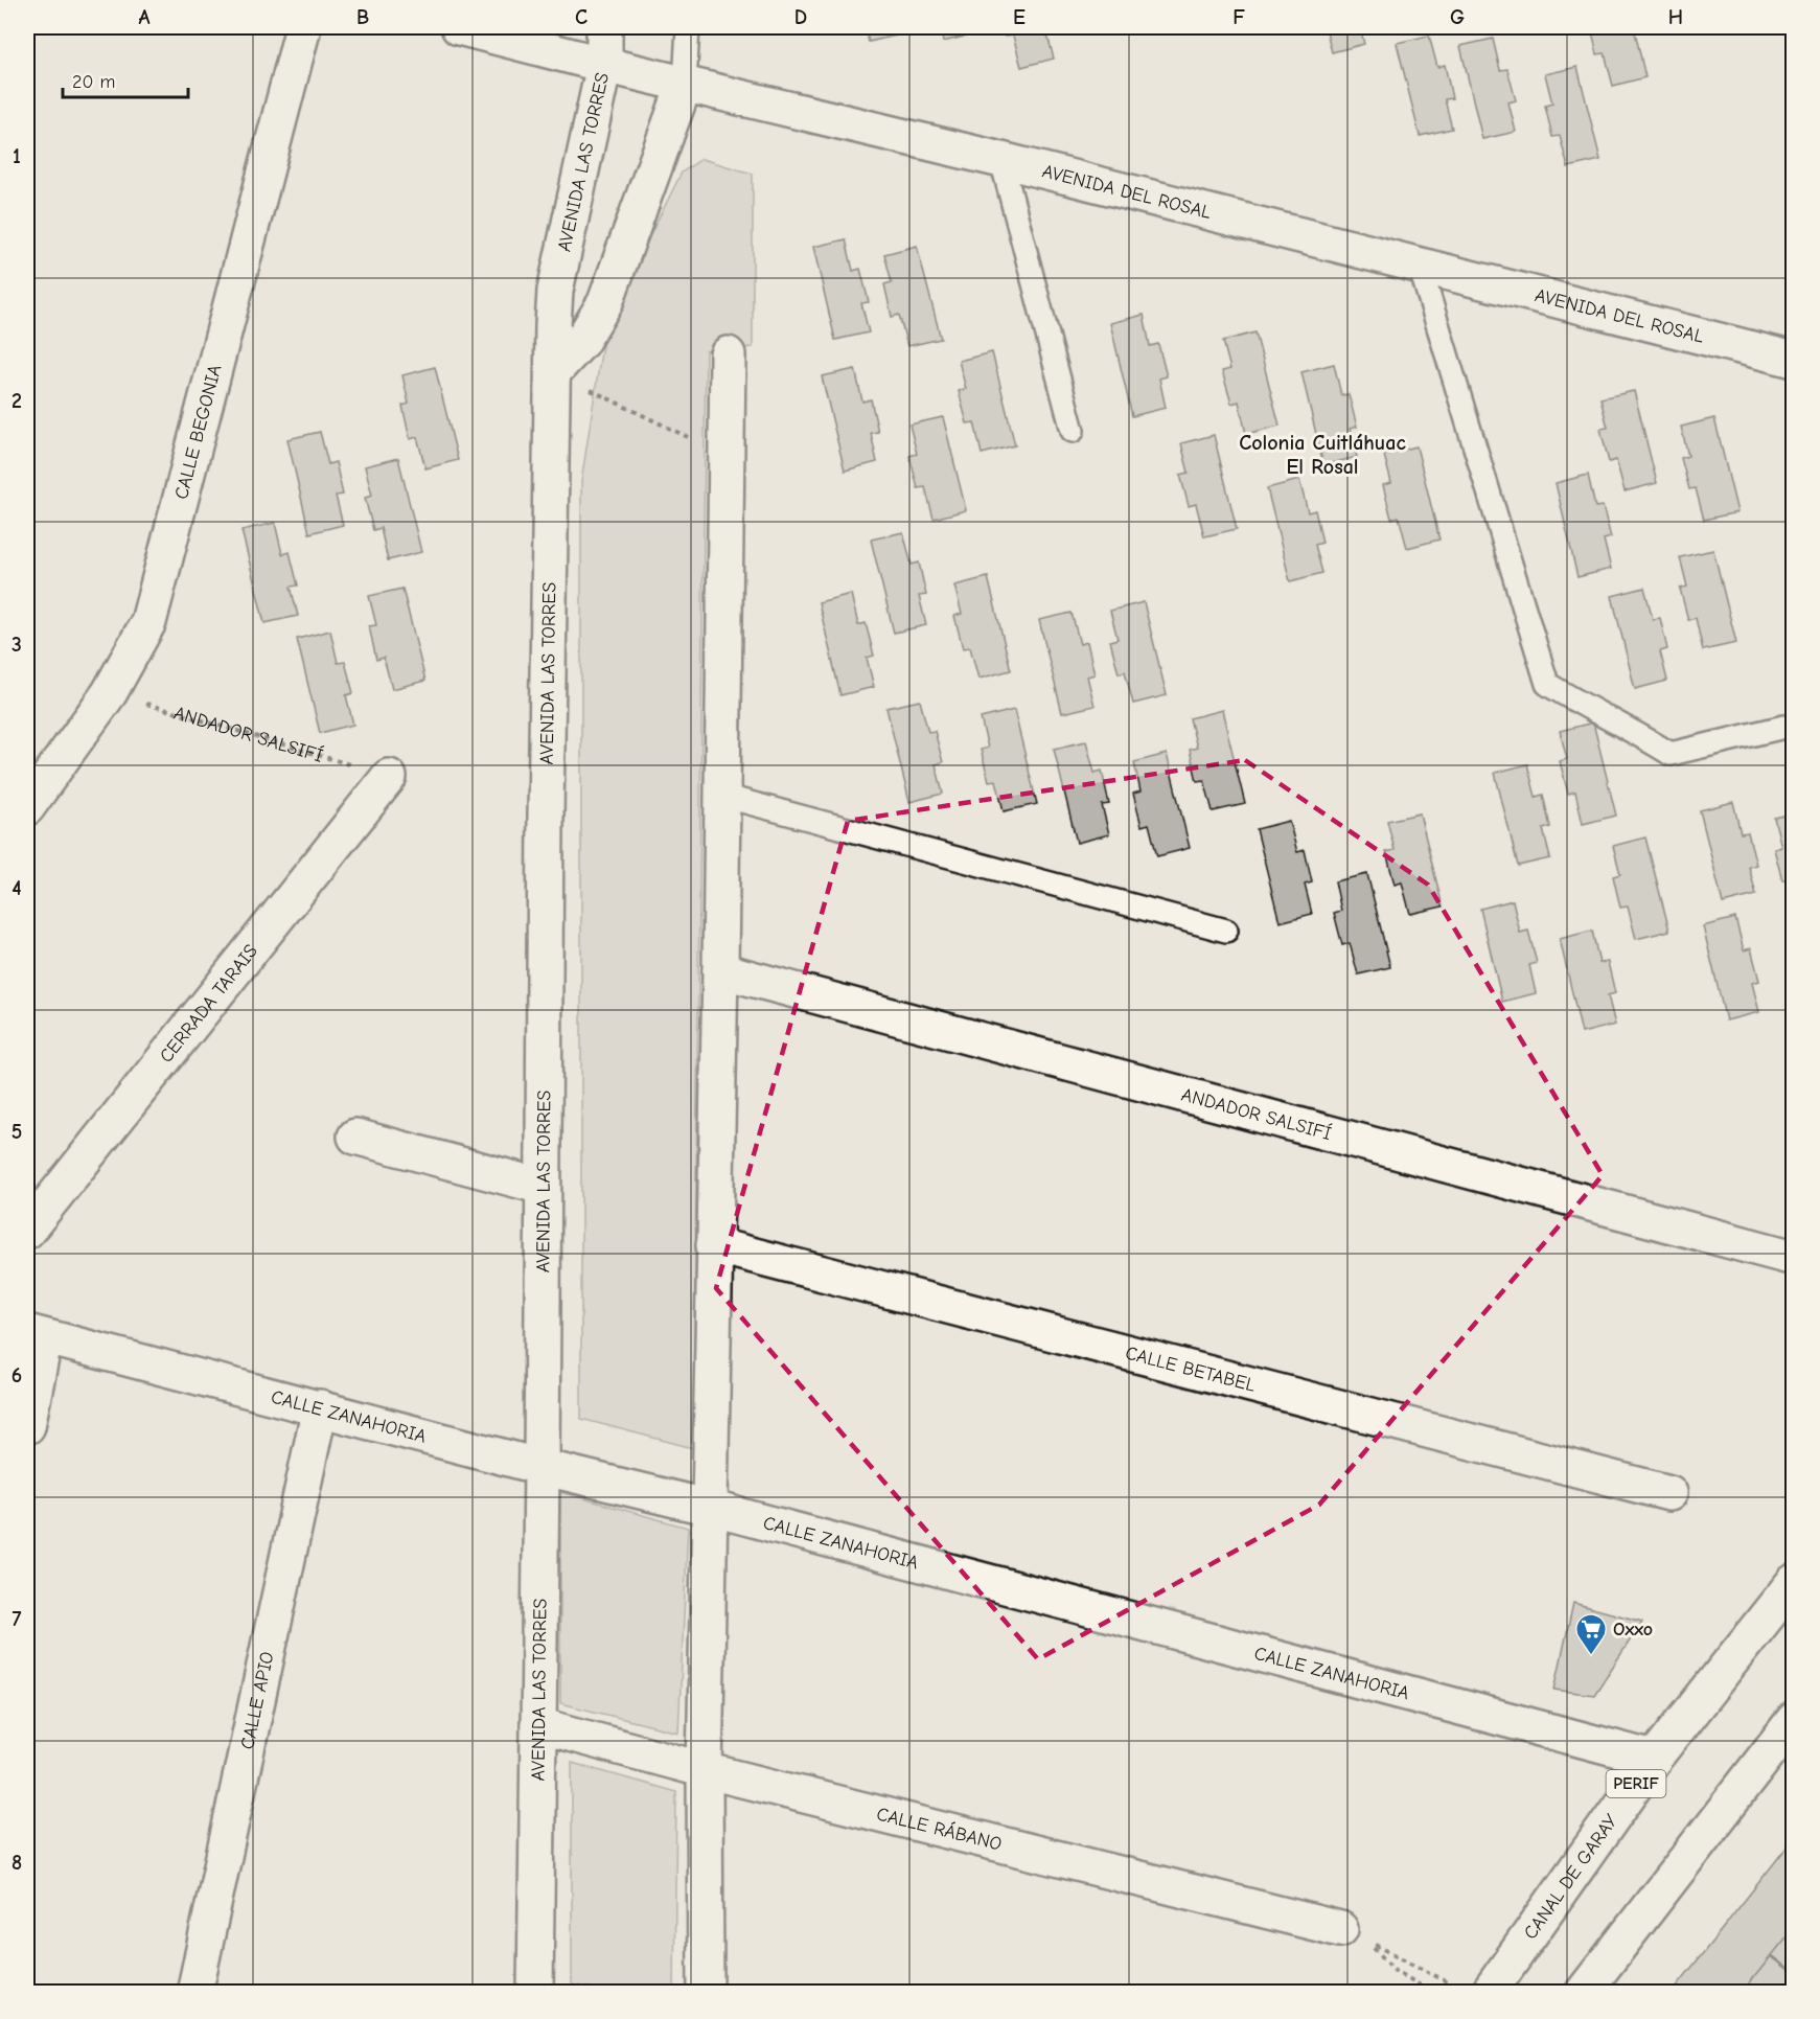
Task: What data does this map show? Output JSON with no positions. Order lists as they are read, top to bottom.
{
  "streets": {
    "street": [
      "AVENIDA LAS TORRES",
      "AVENIDA DEL ROSAL",
      "CALLE BEGONIA",
      "ANDADOR SALSIFÍ",
      "CERRADA TARAIS",
      "CALLE BETABEL",
      "CALLE ZANAHORIA",
      "CALLE APIO",
      "PERIF",
      "CALLE RÁBANO",
      "CANAL DE GARAY"
    ]
  },
  "crossings": [
    ["AVENIDA LAS TORRES", "AVENIDA DEL ROSAL"],
    ["AVENIDA LAS TORRES", "CALLE ZANAHORIA"],
    ["AVENIDA LAS TORRES", "CALLE RÁBANO"],
    ["CALLE BEGONIA", "ANDADOR SALSIFÍ"],
    ["ANDADOR SALSIFÍ", "CERRADA TARAIS"],
    ["CALLE ZANAHORIA", "CALLE APIO"],
    ["CALLE ZANAHORIA", "CANAL DE GARAY"]
  ],
  "districts": ["Colonia Cuitláhuac El Rosal"],
  "places": {
    "supermarket": ["Oxxo"]
  },
  "scale_bar": "20 m",
  "grid": {
    "columns": [
      "A",
      "B",
      "C",
      "D",
      "E",
      "F",
      "G",
      "H"
    ],
    "rows": [
      "1",
      "2",
      "3",
      "4",
      "5",
      "6",
      "7",
      "8"
    ]
  }
}
